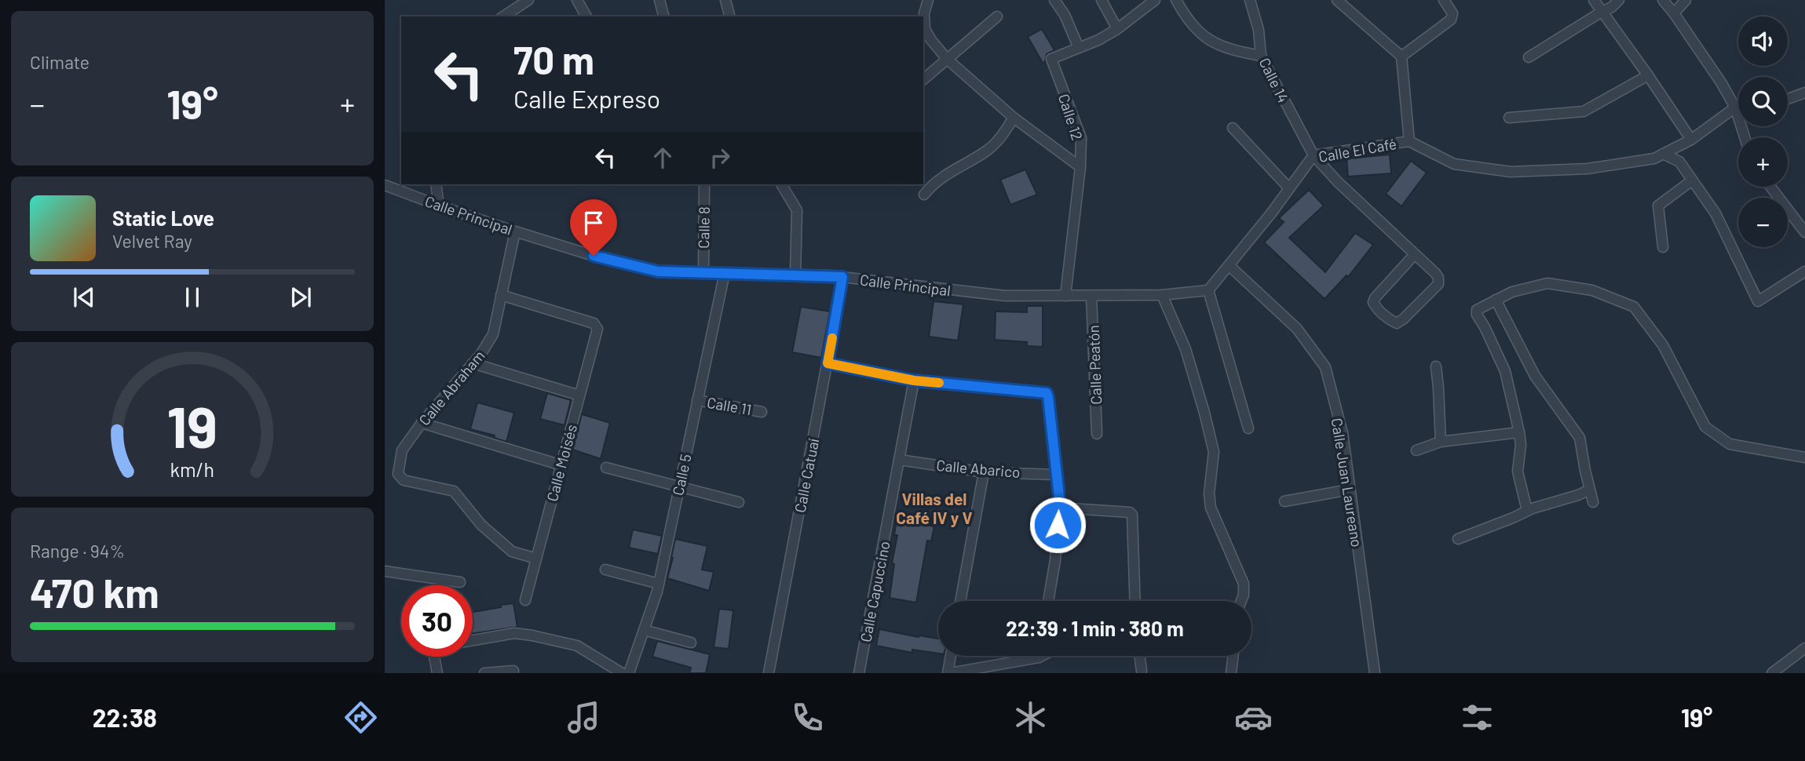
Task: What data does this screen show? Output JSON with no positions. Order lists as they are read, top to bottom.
{
  "streets": {
    "street": [
      "Calle 14",
      "Calle 12",
      "Calle El Café",
      "Calle Principal",
      "Calle 8",
      "Calle Peatón",
      "Calle Abraham",
      "Calle 11",
      "Calle Moisés",
      "Calle Abarico",
      "Calle 5",
      "Calle Catuaí",
      "Calle Juan Laureano",
      "Calle Capuccino"
    ]
  },
  "crossings": [
    ["Calle 14", "Calle El Café"],
    ["Calle 12", "Calle Principal"],
    ["Calle El Café", "Calle Principal"],
    ["Calle El Café", "Calle Juan Laureano"],
    ["Calle Principal", "Calle 8"],
    ["Calle Principal", "Calle Peatón"],
    ["Calle Principal", "Calle Abraham"],
    ["Calle Principal", "Calle 5"],
    ["Calle Principal", "Calle Catuaí"],
    ["Calle Abraham", "Calle Moisés"],
    ["Calle 11", "Calle 5"],
    ["Calle Abarico", "Calle Capuccino"]
  ],
  "districts": ["Villas del Café IV y V"],
  "page": {
    "tile": [
      "Climate",
      ["Range · 94%", "470 km"]
    ],
    "map_buttons": ["+", "−"],
    "turn": ["70 m", "Calle Expreso"],
    "heat": ["−", "19°", "+"],
    "song": ["Static Love", "Velvet Ray"],
    "limit": "30",
    "trip": "22:39 · 1 min · 380 m",
    "tabs": ["22:38", "19°"],
    "gauge": ["19", "km/h"]
  }
}
